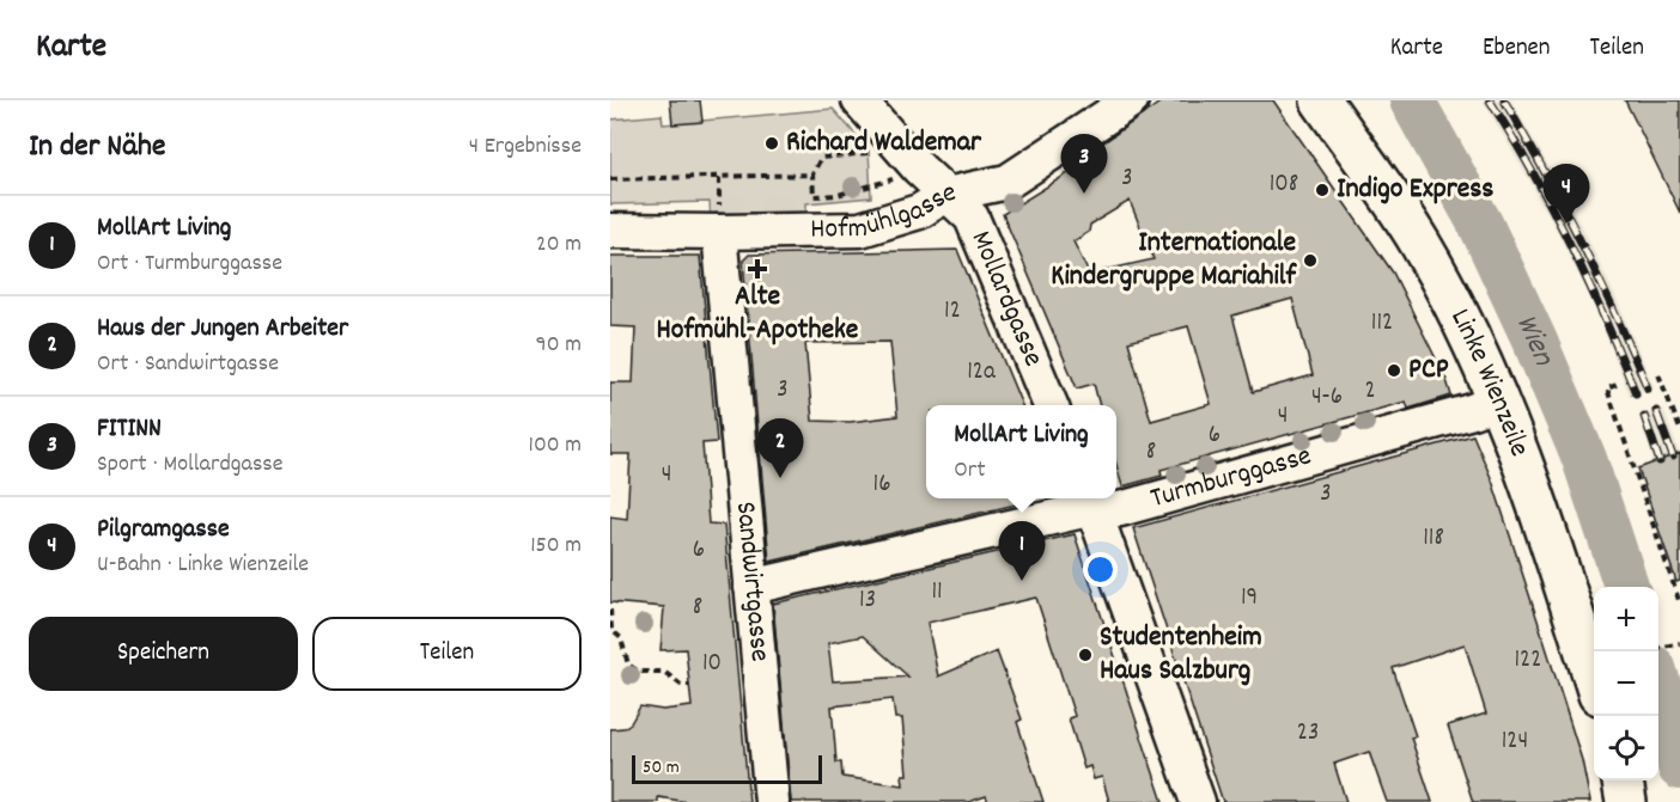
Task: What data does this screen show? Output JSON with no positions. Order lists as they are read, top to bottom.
{
  "streets": {
    "main road": ["Linke Wienzeile"],
    "street": [
      "Hofmühlgasse",
      "Mollardgasse",
      "Turmburggasse",
      "Sandwirtgasse"
    ]
  },
  "crossings": [
    ["Hofmühlgasse", "Mollardgasse"],
    ["Hofmühlgasse", "Sandwirtgasse"],
    ["Linke Wienzeile", "Turmburggasse"],
    ["Turmburggasse", "Sandwirtgasse"]
  ],
  "water": ["Wien"],
  "places": {
    "other": [
      "Richard Waldemar",
      "Indigo Express",
      "Internationale Kindergruppe Mariahilf",
      "PCP",
      "Studentenheim Haus Salzburg"
    ],
    "health": ["Alte Hofmühl-Apotheke"]
  },
  "house_numbers": [
    "3",
    "108",
    "12",
    "112",
    "12a",
    "3",
    "2",
    "4-6",
    "4",
    "6",
    "8",
    "4",
    "16",
    "3",
    "118",
    "6",
    "11",
    "19",
    "13",
    "8",
    "122",
    "10",
    "23",
    "124"
  ],
  "scale_bar": "50 m",
  "page": {
    "header": "Karte",
    "nav": ["Karte", "Ebenen", "Teilen"],
    "heading": ["In der Nähe", "4 Ergebnisse"],
    "pins": [
      "3",
      "4",
      "2",
      "1"
    ],
    "list": [
      {
        "mark": "1",
        "name": "MollArt Living",
        "note": "Ort · Turmburggasse",
        "value": "20 m"
      },
      {
        "mark": "2",
        "name": "Haus der Jungen Arbeiter",
        "note": "Ort · Sandwirtgasse",
        "value": "90 m"
      },
      {
        "mark": "3",
        "name": "FITINN",
        "note": "Sport · Mollardgasse",
        "value": "100 m"
      },
      {
        "mark": "4",
        "name": "Pilgramgasse",
        "note": "U-Bahn · Linke Wienzeile",
        "value": "150 m"
      }
    ],
    "popup": ["MollArt Living", "Ort"],
    "map_buttons": ["+", "−"],
    "buttons": ["Speichern", "Teilen"],
    "scale": "50 m"
  }
}
